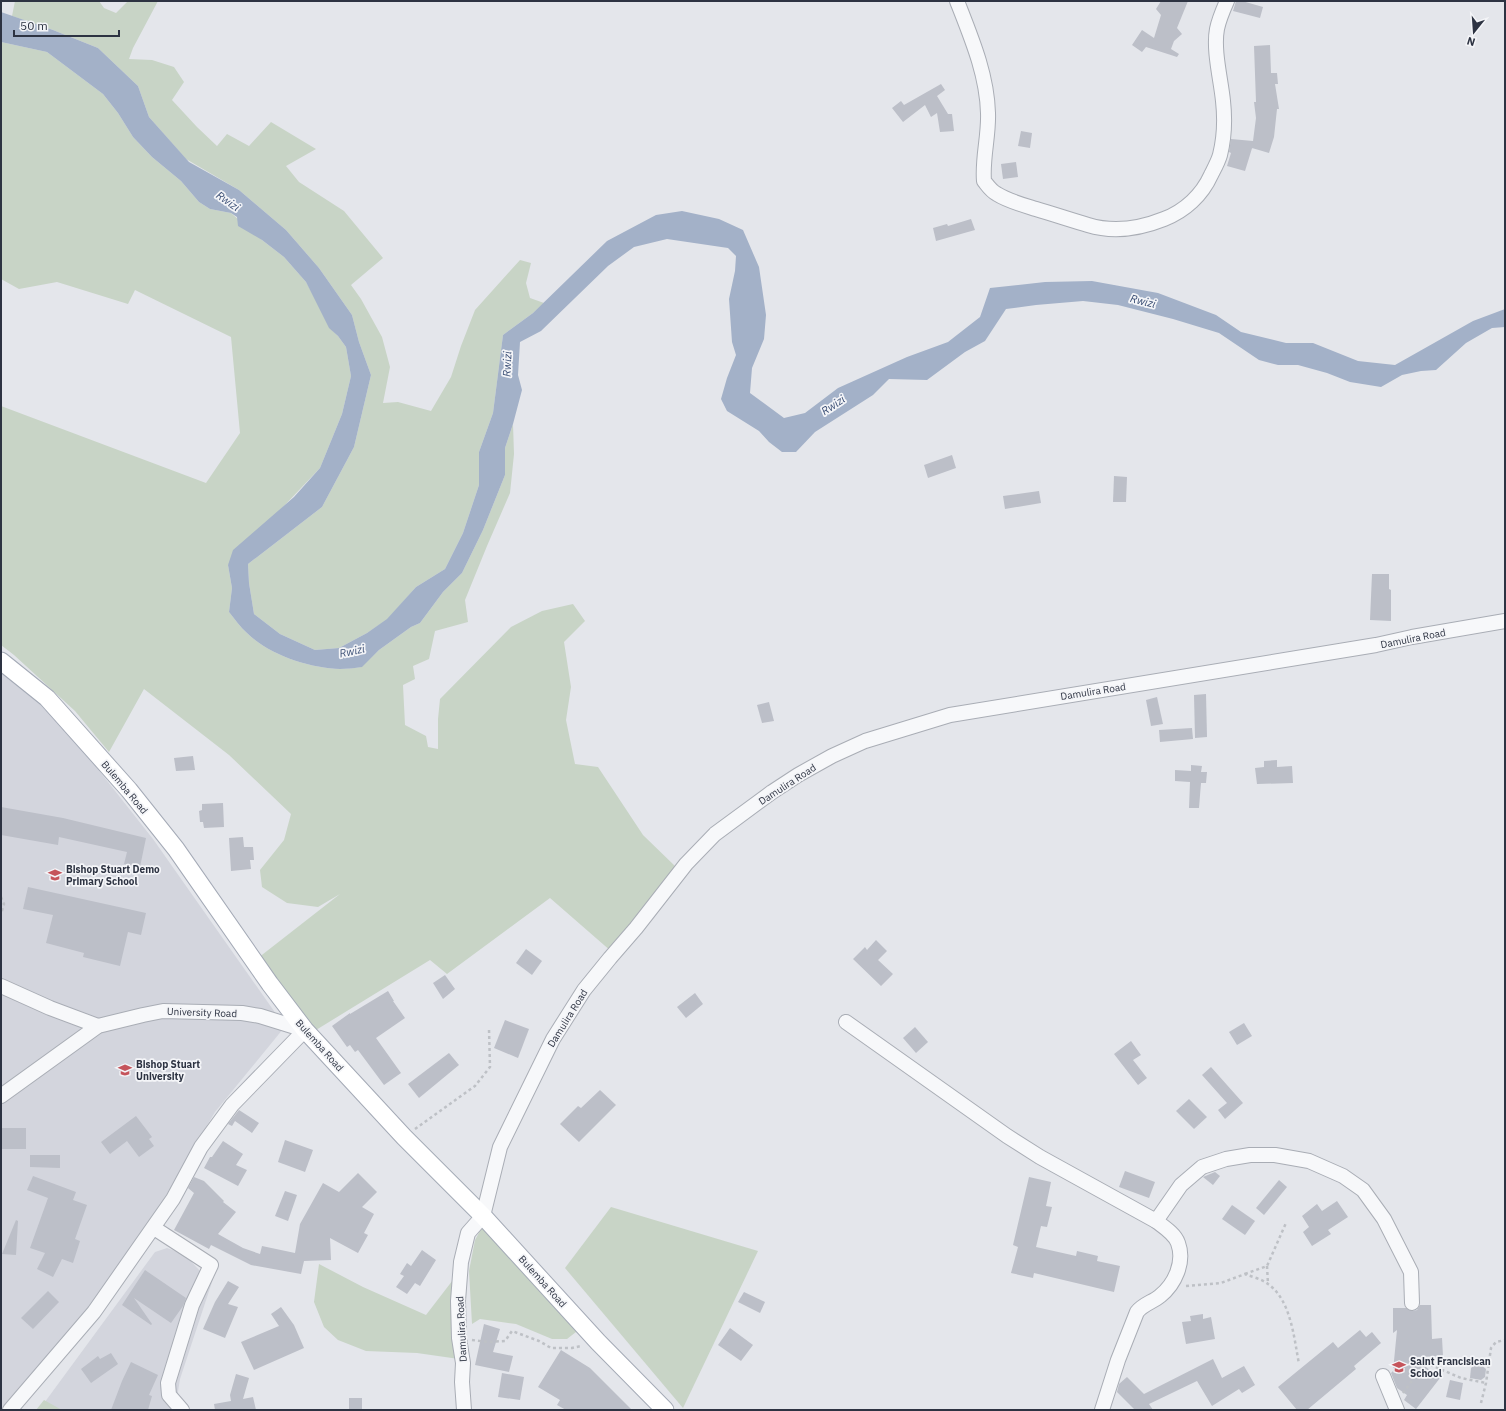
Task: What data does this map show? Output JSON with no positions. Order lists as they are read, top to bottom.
{
  "streets": {
    "main road": ["Bulemba Road"],
    "street": ["Damulira Road", "University Road"]
  },
  "crossings": [
    ["Damulira Road", "Bulemba Road"],
    ["Bulemba Road", "University Road"]
  ],
  "water": ["Rwizi"],
  "places": {
    "school or university": ["Bishop Stuart Demo Primary School", "Bishop Stuart University", "Saint Francisican School"]
  },
  "scale_bar": "50 m",
  "north": "bottom"
}
